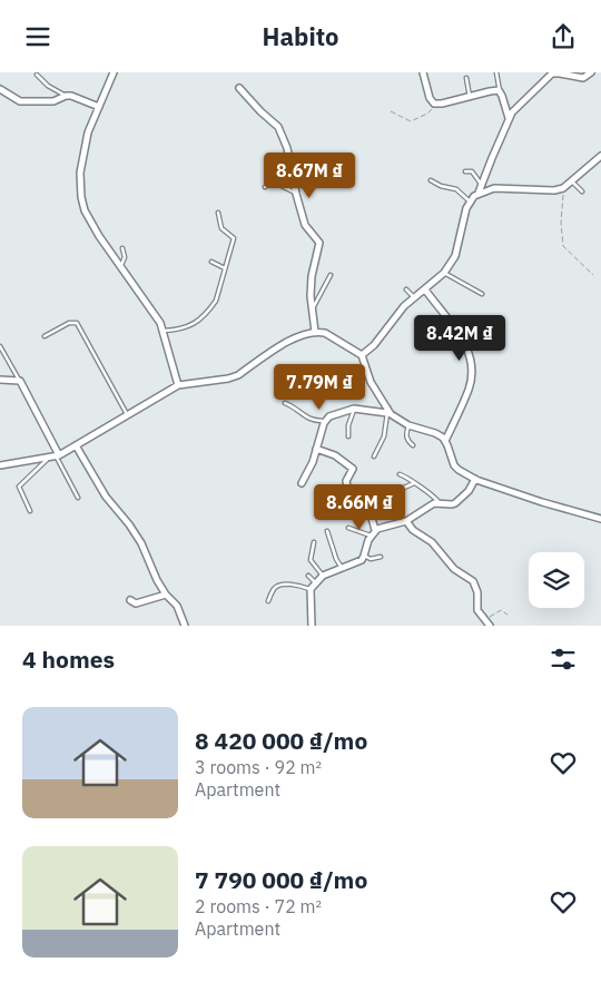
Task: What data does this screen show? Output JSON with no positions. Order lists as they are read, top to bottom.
{
  "page": {
    "header": "Habito",
    "price": [
      "8.67M ₫",
      "8.42M ₫",
      "7.79M ₫",
      "8.66M ₫"
    ],
    "heading": "4 homes",
    "list": [
      {
        "name": "8 420 000 ₫/mo",
        "note": "3 rooms · 92 m² · Apartment"
      },
      {
        "name": "7 790 000 ₫/mo",
        "note": "2 rooms · 72 m² · Apartment"
      }
    ]
  }
}
